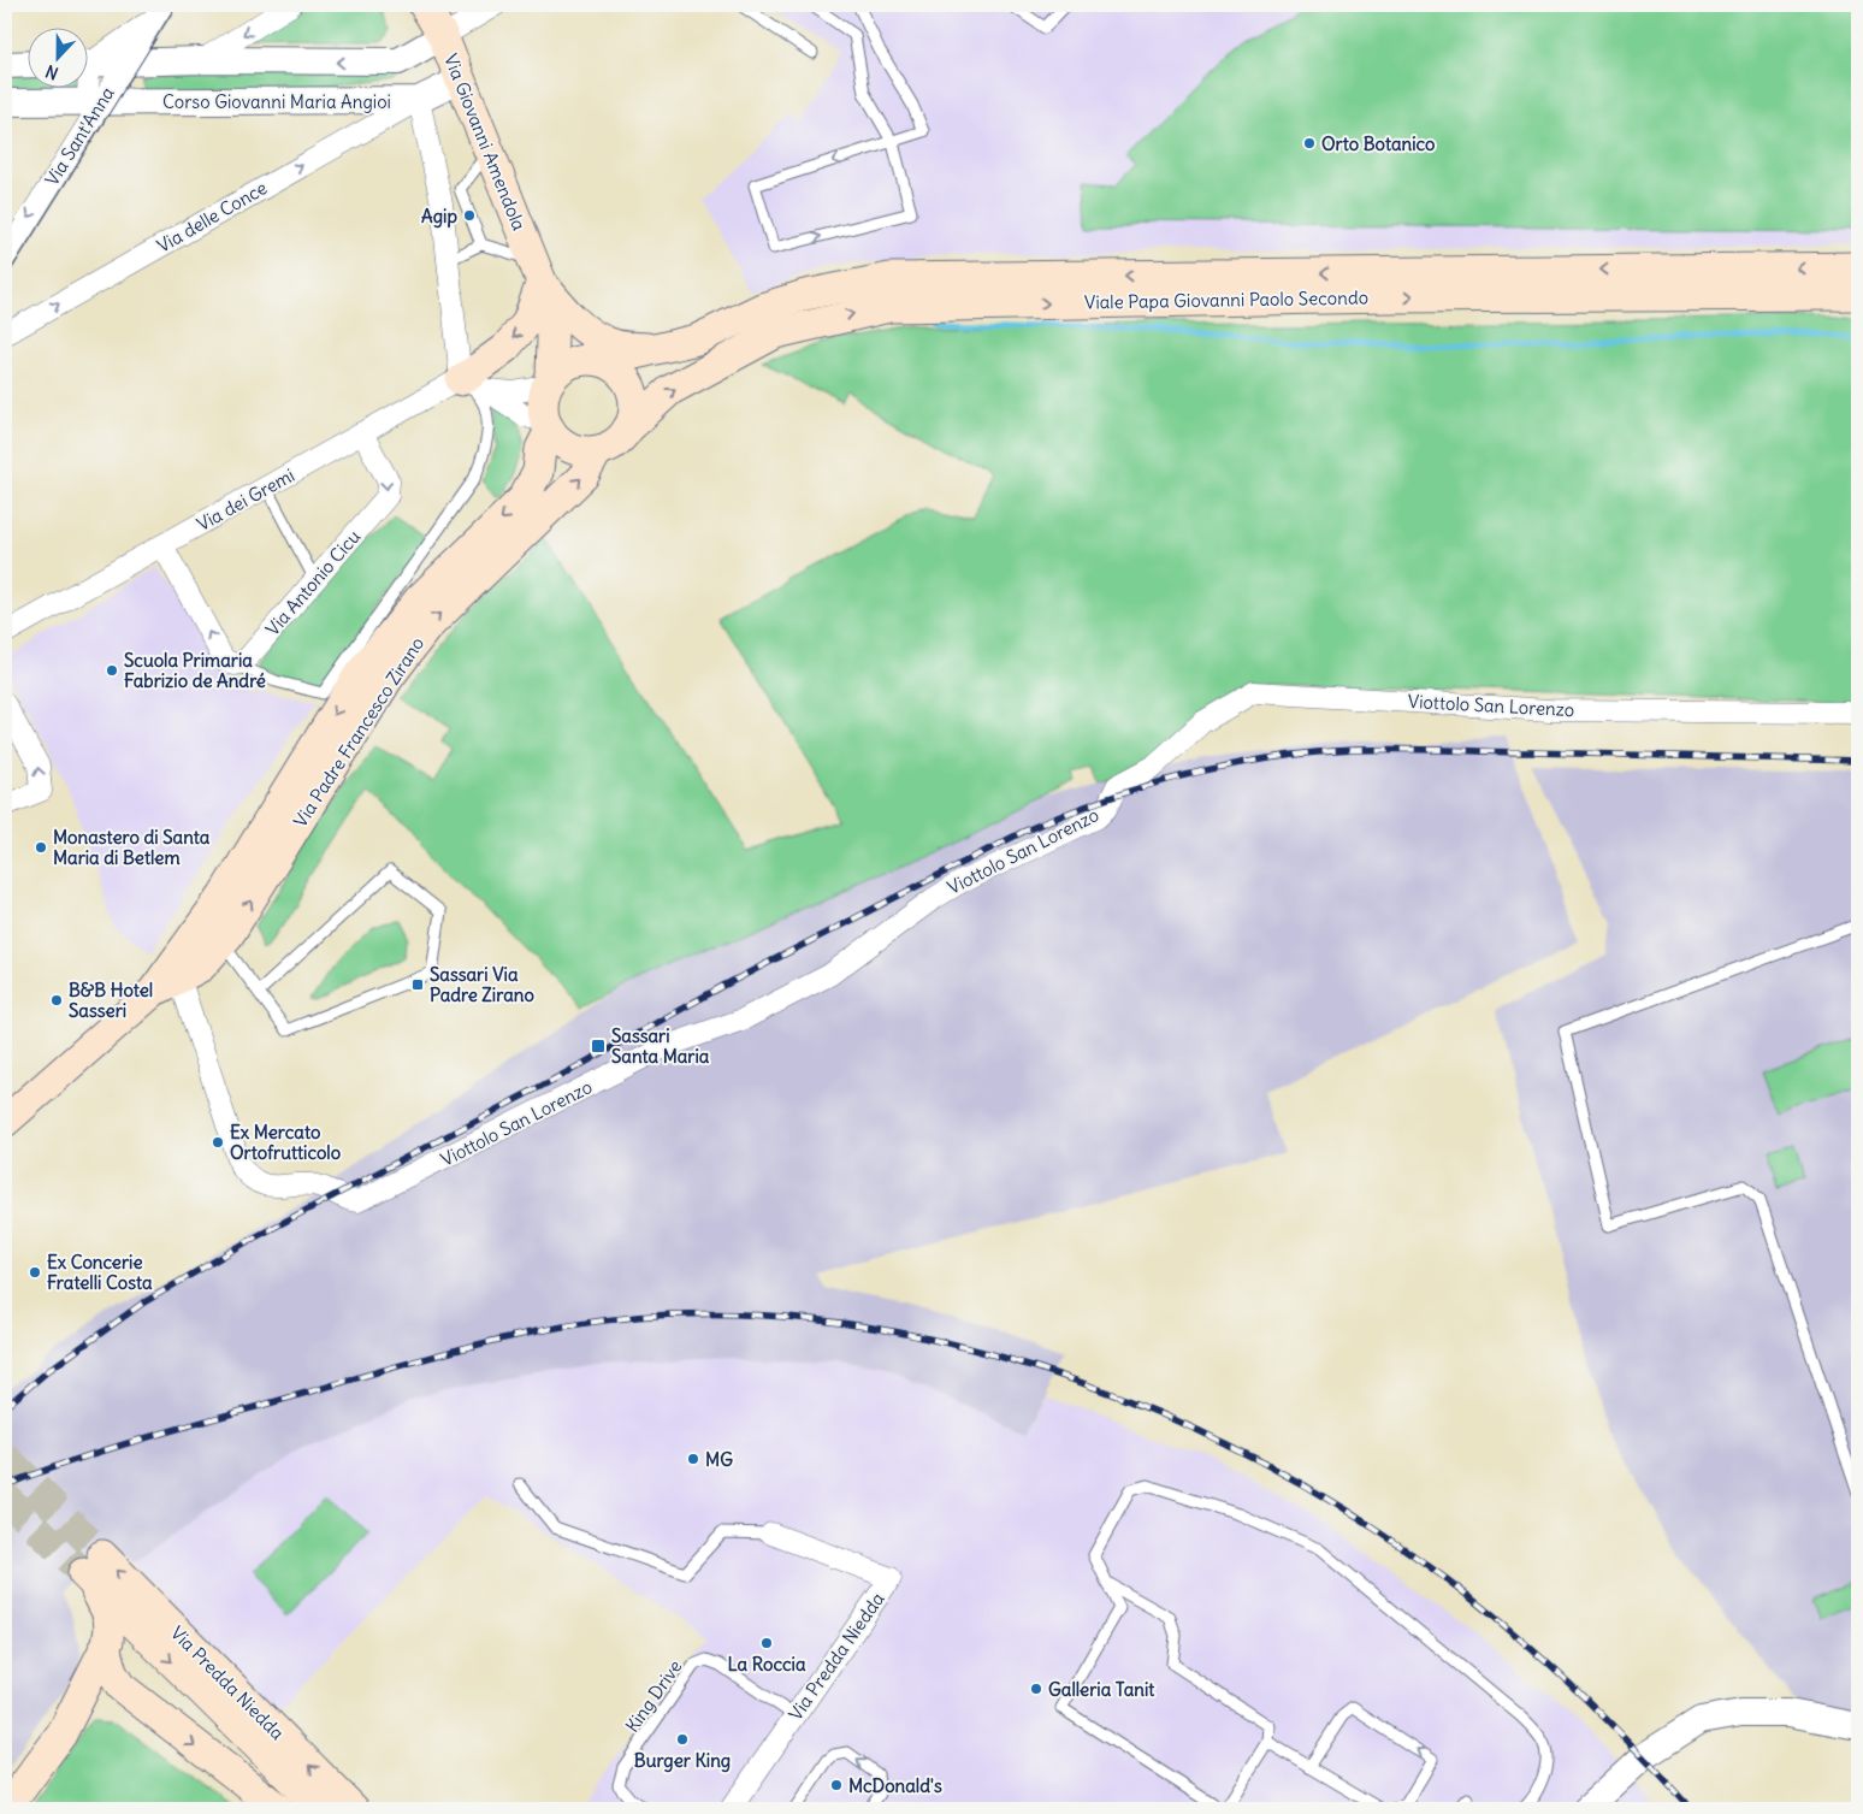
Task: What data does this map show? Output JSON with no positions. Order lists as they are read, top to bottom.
{
  "streets": {
    "main road": [
      "Via Giovanni Amendola",
      "Viale Papa Giovanni Paolo Secondo",
      "Via Padre Francesco Zirano",
      "Via Predda Niedda"
    ],
    "street": [
      "Corso Giovanni Maria Angioi",
      "Via Sant'Anna",
      "Via delle Conce",
      "Via dei Gremi",
      "Via Antonio Cicu",
      "Viottolo San Lorenzo"
    ],
    "lane": ["King Drive"]
  },
  "crossings": [
    ["Corso Giovanni Maria Angioi", "Via Sant'Anna"],
    ["Corso Giovanni Maria Angioi", "Via Giovanni Amendola"],
    ["Corso Giovanni Maria Angioi", "Via delle Conce"],
    ["Via Giovanni Amendola", "Viale Papa Giovanni Paolo Secondo"],
    ["Via Giovanni Amendola", "Via dei Gremi"],
    ["Via Giovanni Amendola", "Via Padre Francesco Zirano"],
    ["Viale Papa Giovanni Paolo Secondo", "Via dei Gremi"],
    ["Viale Papa Giovanni Paolo Secondo", "Via Padre Francesco Zirano"],
    ["Via dei Gremi", "Via Antonio Cicu"],
    ["Via dei Gremi", "Via Padre Francesco Zirano"],
    ["Viottolo San Lorenzo", "Via Padre Francesco Zirano"],
    ["Via Predda Niedda", "King Drive"]
  ],
  "one_way": ["Via Sant'Anna", "Via delle Conce", "Via Antonio Cicu"],
  "places": {
    "other": [
      "Orto Botanico",
      "Agip",
      "Scuola Primaria Fabrizio de André",
      "Monastero di Santa Maria di Betlem",
      "B&B Hotel Sasseri",
      "Ex Mercato Ortofrutticolo",
      "Ex Concerie Fratelli Costa",
      "MG",
      "La Roccia",
      "Galleria Tanit",
      "Burger King",
      "McDonald's"
    ],
    "transit": ["Sassari Via Padre Zirano", "Sassari Santa Maria"]
  },
  "north": "bottom"
}
